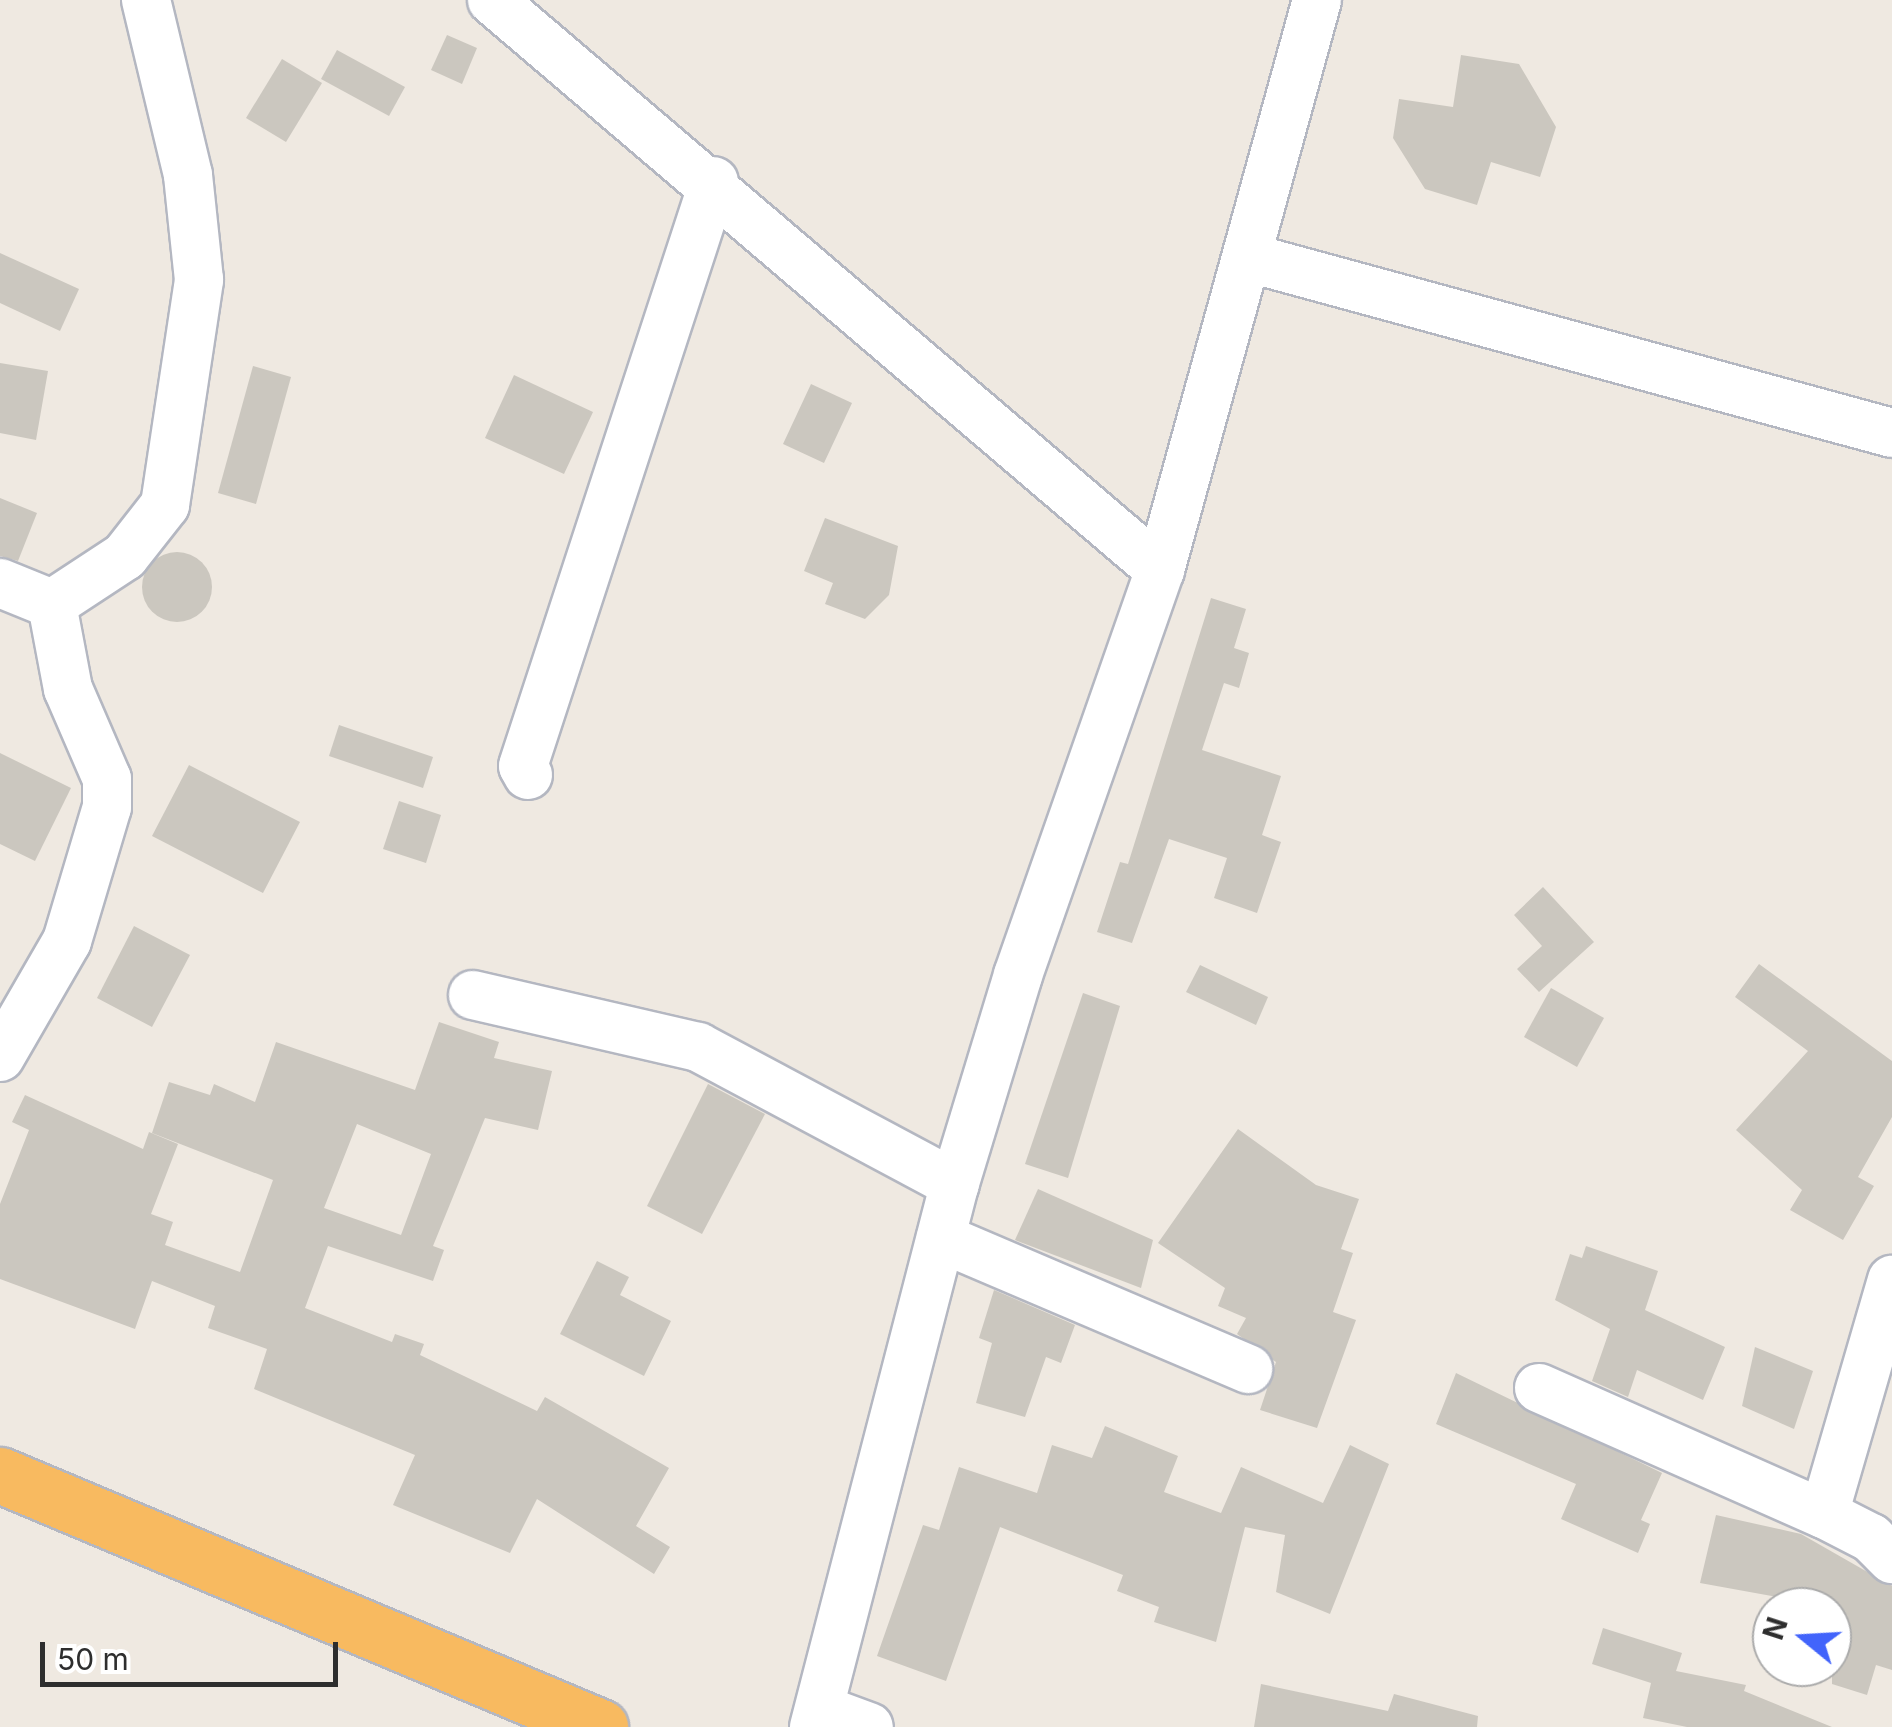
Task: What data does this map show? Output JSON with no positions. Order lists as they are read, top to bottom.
{
  "scale_bar": "50 m",
  "north": "left"
}
